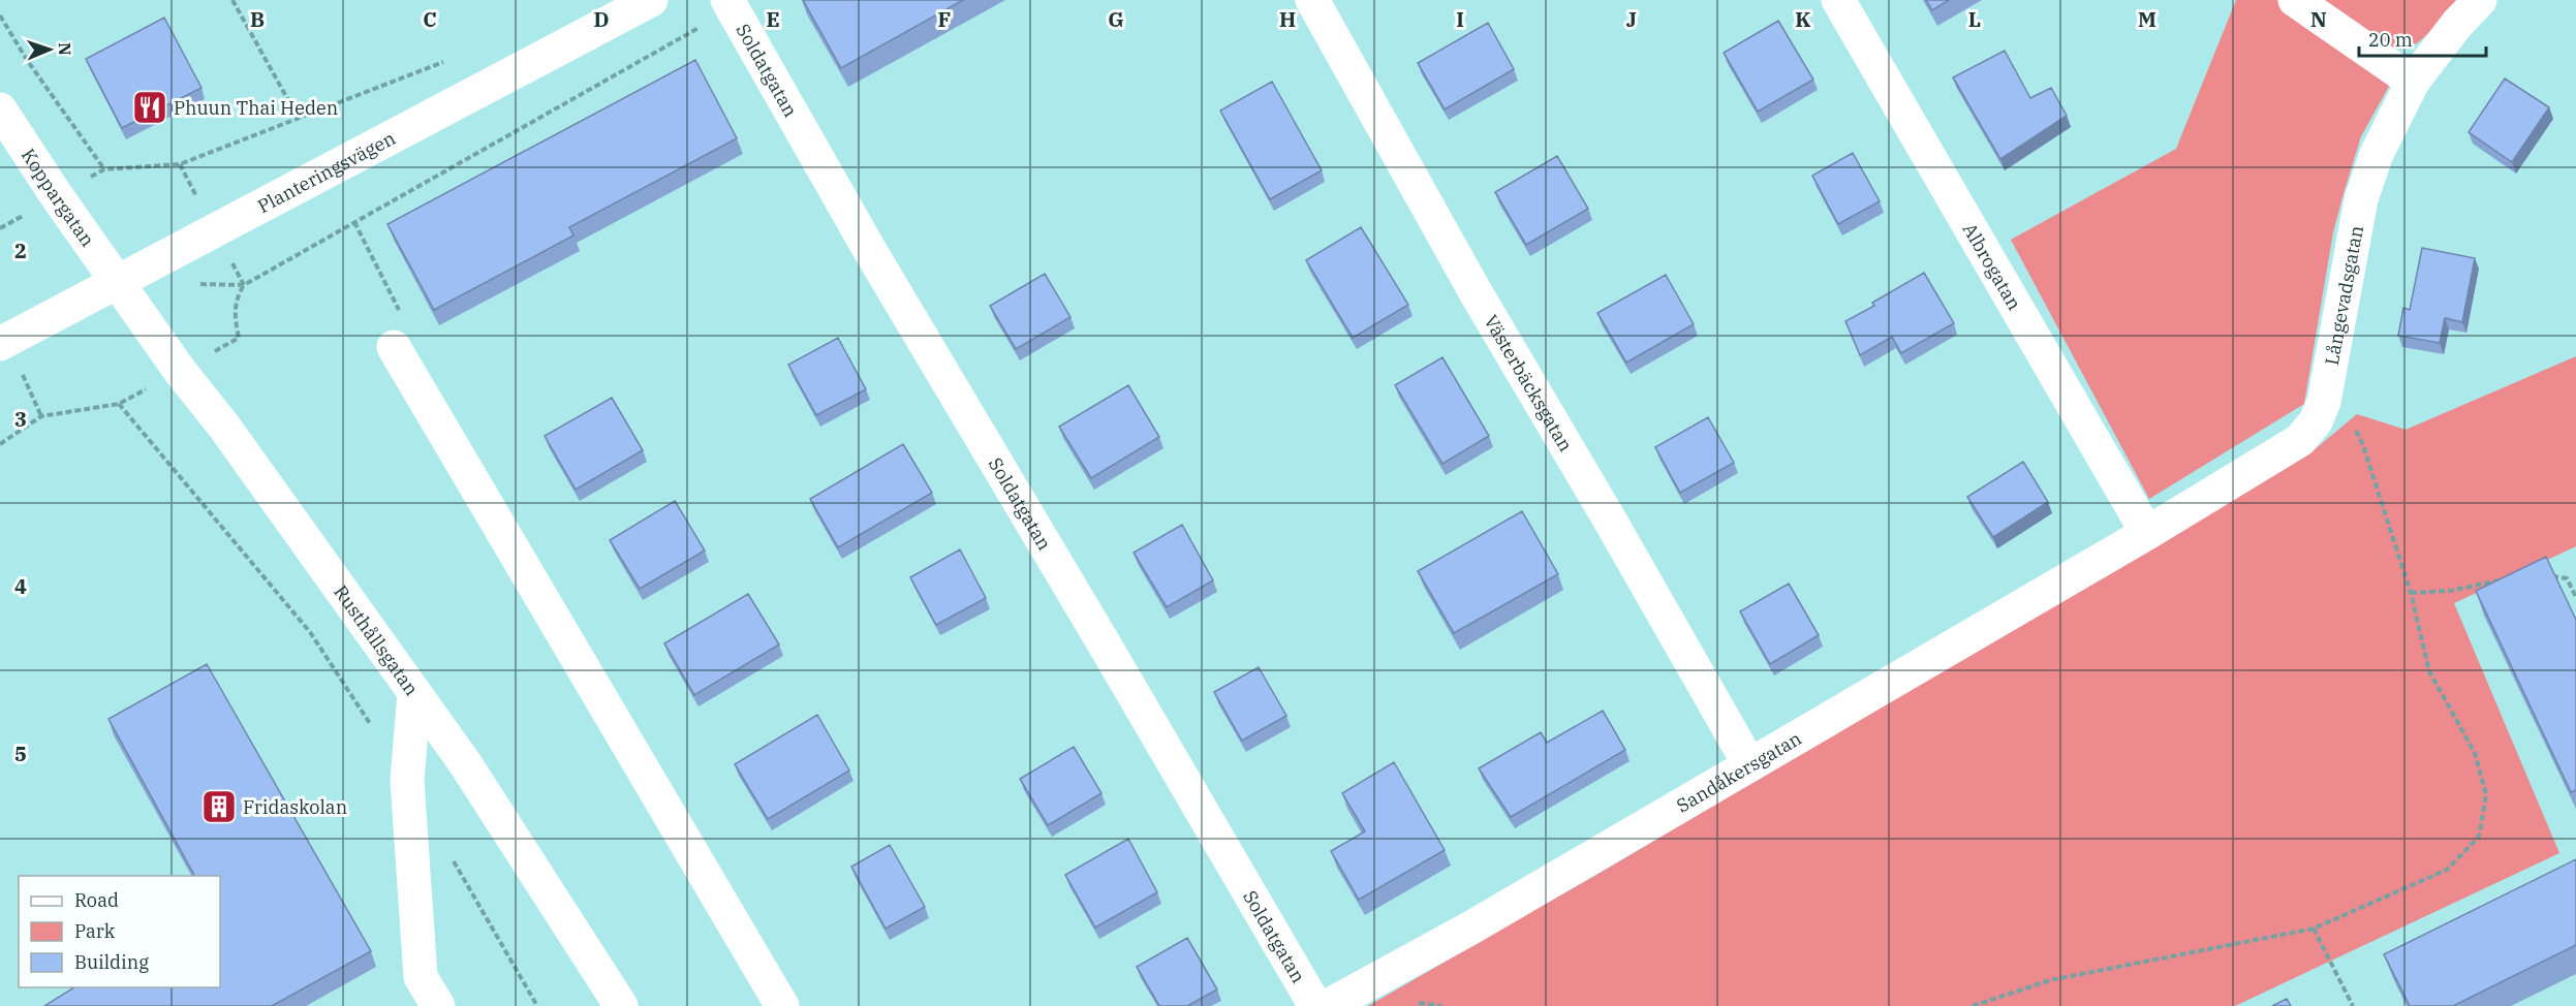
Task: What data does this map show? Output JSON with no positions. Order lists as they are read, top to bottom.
{
  "streets": {
    "street": [
      "Soldatgatan",
      "Planteringsvägen",
      "Koppargatan",
      "Albrogatan",
      "Långevadsgatan",
      "Västerbäcksgatan",
      "Rusthållsgatan",
      "Sandåkersgatan"
    ]
  },
  "crossings": [
    ["Planteringsvägen", "Koppargatan"],
    ["Planteringsvägen", "Rusthållsgatan"],
    ["Koppargatan", "Rusthållsgatan"],
    ["Albrogatan", "Långevadsgatan"],
    ["Albrogatan", "Sandåkersgatan"],
    ["Långevadsgatan", "Sandåkersgatan"],
    ["Västerbäcksgatan", "Sandåkersgatan"]
  ],
  "places": {
    "restaurant": ["Phuun Thai Heden"],
    "building": ["Fridaskolan"]
  },
  "legend": ["Road", "Park", "Building"],
  "scale_bar": "20 m",
  "north": "right",
  "grid": {
    "columns": [
      "B",
      "C",
      "D",
      "E",
      "F",
      "G",
      "H",
      "I",
      "J",
      "K",
      "L",
      "M",
      "N"
    ],
    "rows": [
      "2",
      "3",
      "4",
      "5"
    ]
  }
}
